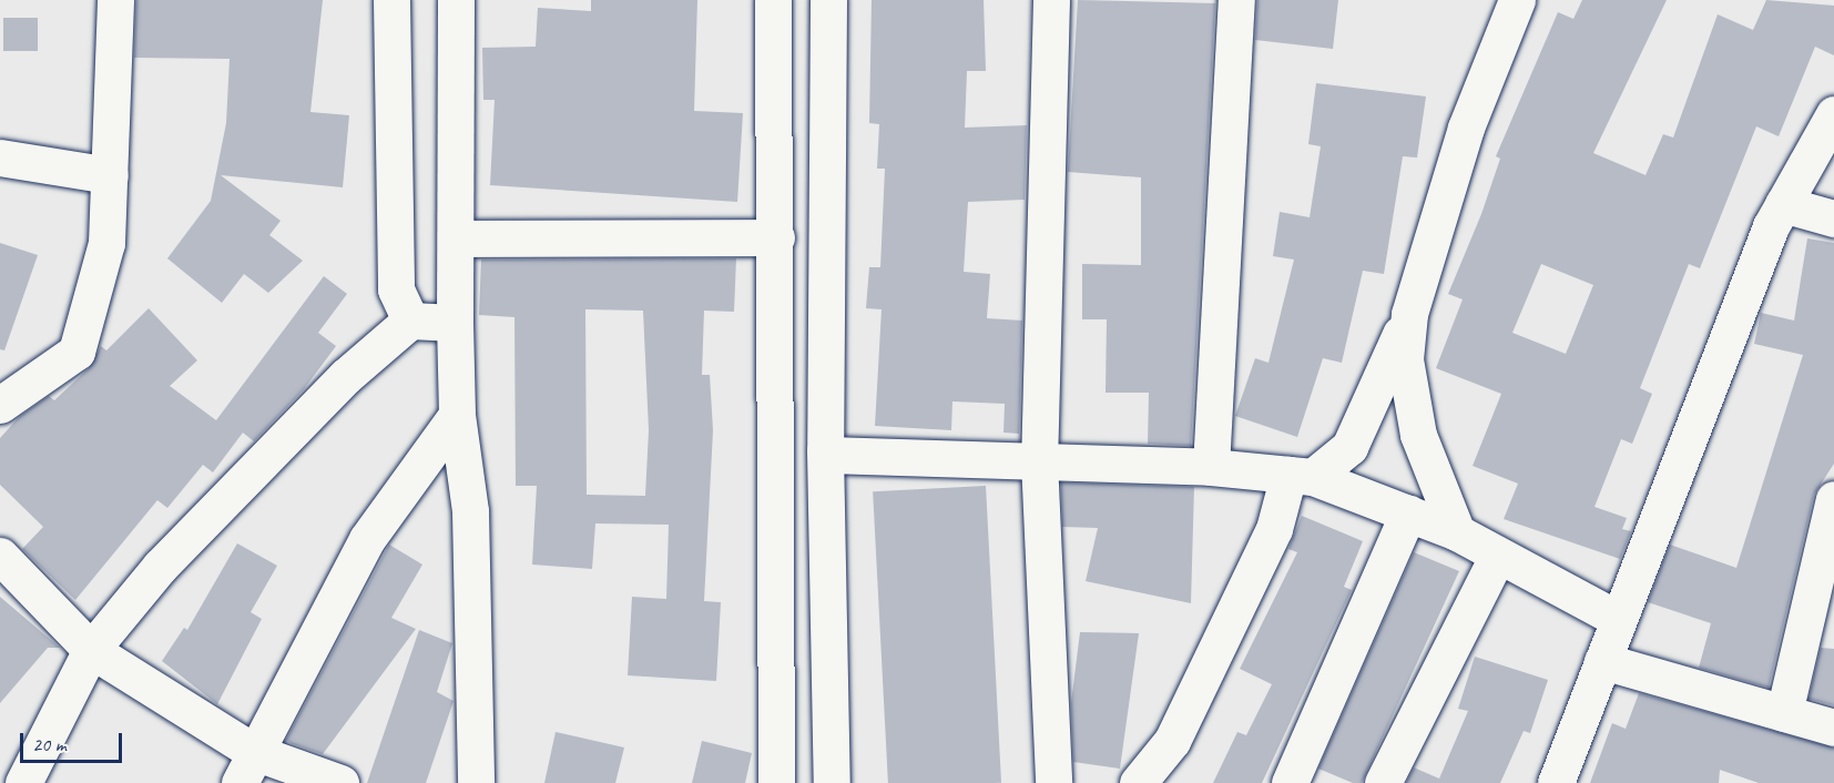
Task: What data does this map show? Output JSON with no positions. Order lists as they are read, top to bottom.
{
  "scale_bar": "20 m"
}
